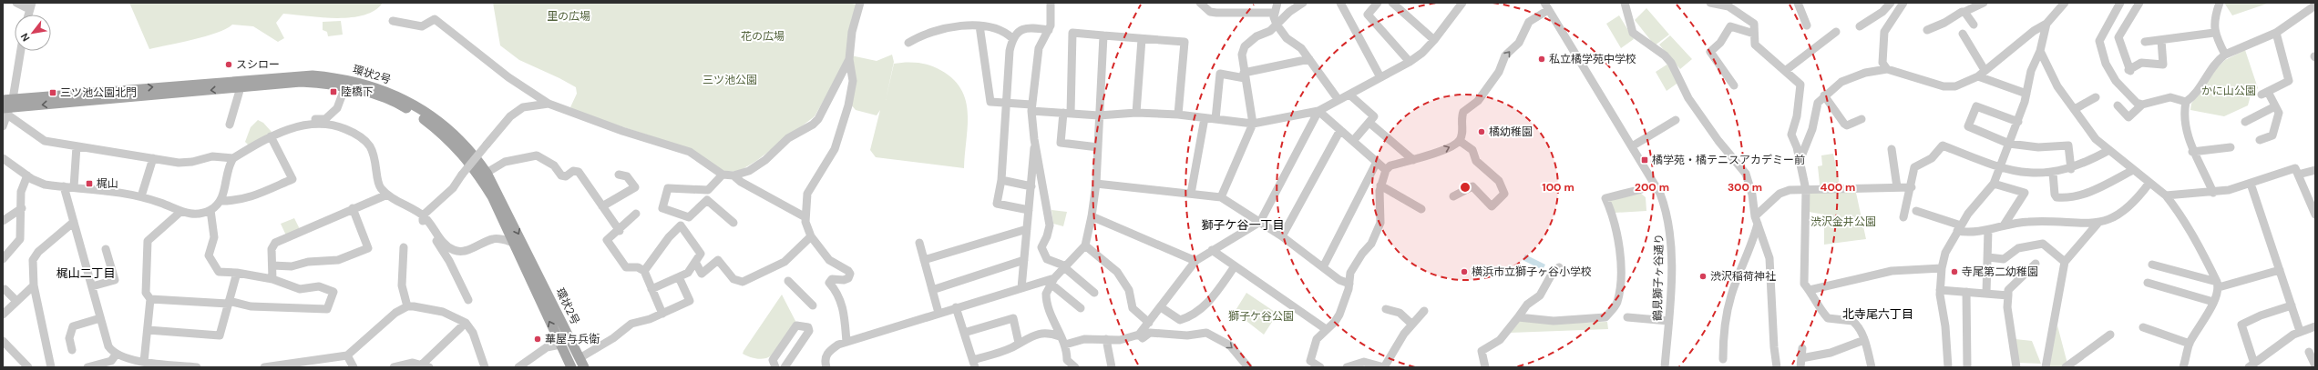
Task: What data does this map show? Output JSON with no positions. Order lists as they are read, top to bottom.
{
  "streets": {
    "main road": ["環状2号"],
    "street": ["鶴見獅子ヶ谷通り"]
  },
  "districts": ["獅子ケ谷一丁目", "梶山二丁目", "北寺尾六丁目"],
  "parks": [
    "里の広場",
    "花の広場",
    "三ツ池公園",
    "かに山公園",
    "渋沢金井公園",
    "獅子ケ谷公園"
  ],
  "places": {
    "other": [
      "私立橘学苑中学校",
      "スシロー",
      "橘幼稚園",
      "横浜市立獅子ヶ谷小学校",
      "寺尾第二幼稚園",
      "渋沢稲荷神社",
      "華屋与兵衛"
    ],
    "transit": [
      "陸橋下",
      "三ツ池公園北門",
      "橘学苑・橘テニスアカデミー前",
      "梶山"
    ]
  },
  "north": "bottom left",
  "rings": [
    "100 m",
    "200 m",
    "300 m",
    "400 m"
  ]
}
